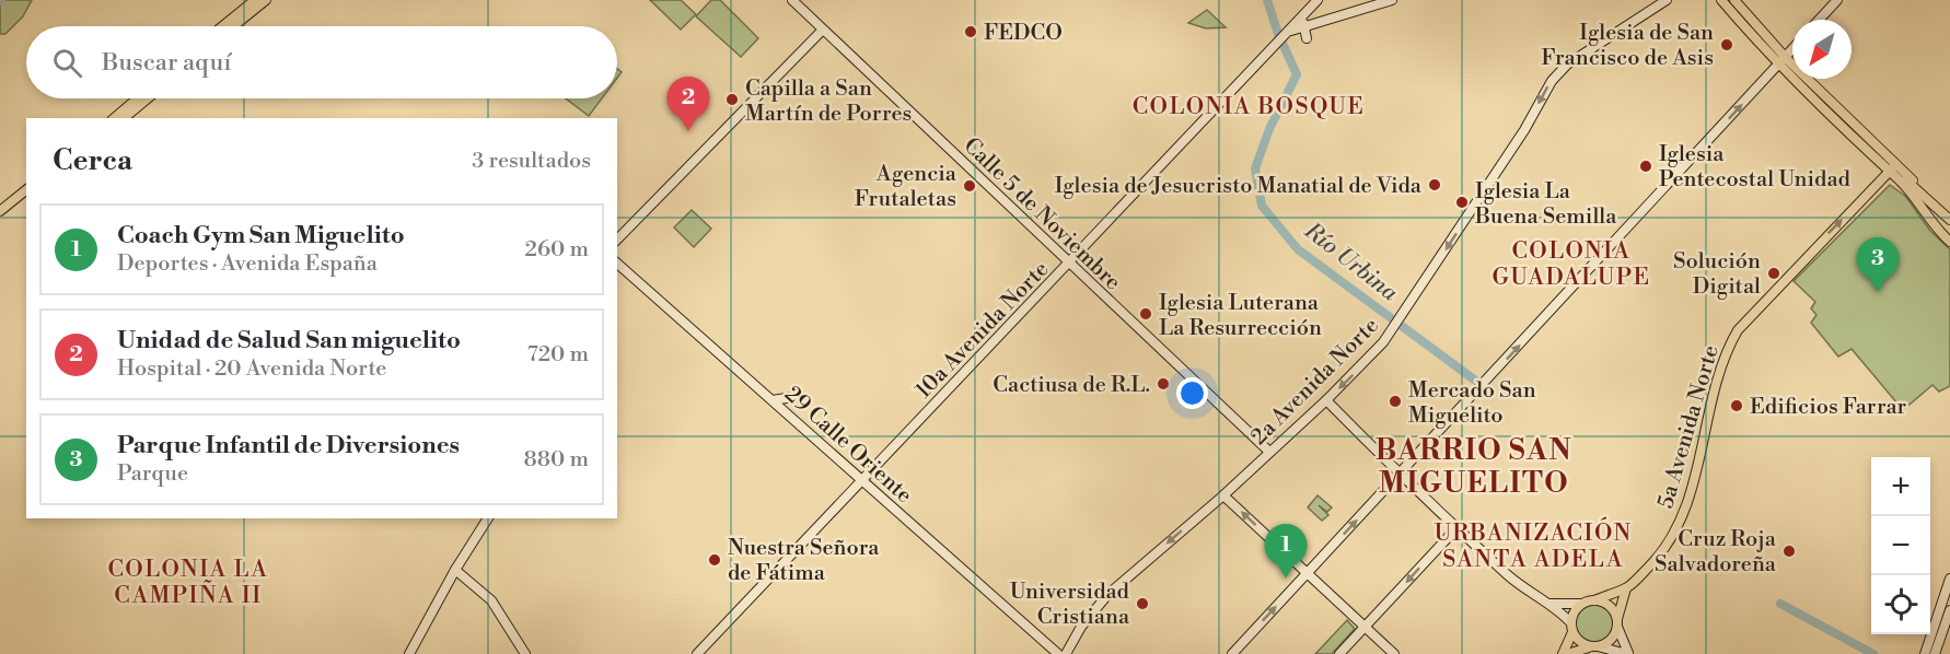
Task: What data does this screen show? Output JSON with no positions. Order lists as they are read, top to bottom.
{
  "streets": {
    "main road": ["5a Avenida Norte"],
    "street": [
      "Calle 5 de Noviembre",
      "10a Avenida Norte",
      "2a Avenida Norte",
      "29 Calle Oriente"
    ]
  },
  "crossings": [
    ["Calle 5 de Noviembre", "10a Avenida Norte"],
    ["Calle 5 de Noviembre", "2a Avenida Norte"],
    ["10a Avenida Norte", "29 Calle Oriente"]
  ],
  "one_way": ["2a Avenida Norte", "5a Avenida Norte"],
  "districts": [
    "COLONIA BOSQUE",
    "COLONIA GUADALUPE",
    "BARRIO SAN MIGUELITO",
    "URBANIZACIÓN SANTA ADELA",
    "COLONIA LA CAMPIÑA II"
  ],
  "water": ["Río Urbina"],
  "places": [
    "FEDCO",
    "Iglesia de San Francisco de Asis",
    "Capilla a San Martín de Porres",
    "Iglesia Pentecostal Unidad",
    "Iglesia de Jesucristo Manatial de Vida",
    "Agencia Frutaletas",
    "Iglesia La Buena Semilla",
    "Solución Digital",
    "Iglesia Luterana La Resurrección",
    "Cactiusa de R.L.",
    "Mercado San Miguelito",
    "Edificios Farrar",
    "Cruz Roja Salvadoreña",
    "Nuestra Señora de Fátima",
    "Universidad Cristiana"
  ],
  "north": "bottom left",
  "page": {
    "search": "Buscar aquí",
    "pins": ["2", "3", "1"],
    "heading": ["Cerca", "3 resultados"],
    "list": [
      {
        "mark": "1",
        "name": "Coach Gym San Miguelito",
        "note": "Deportes · Avenida España",
        "value": "260 m"
      },
      {
        "mark": "2",
        "name": "Unidad de Salud San miguelito",
        "note": "Hospital · 20 Avenida Norte",
        "value": "720 m"
      },
      {
        "mark": "3",
        "name": "Parque Infantil de Diversiones",
        "note": "Parque",
        "value": "880 m"
      }
    ],
    "map_buttons": ["+", "−"]
  }
}
